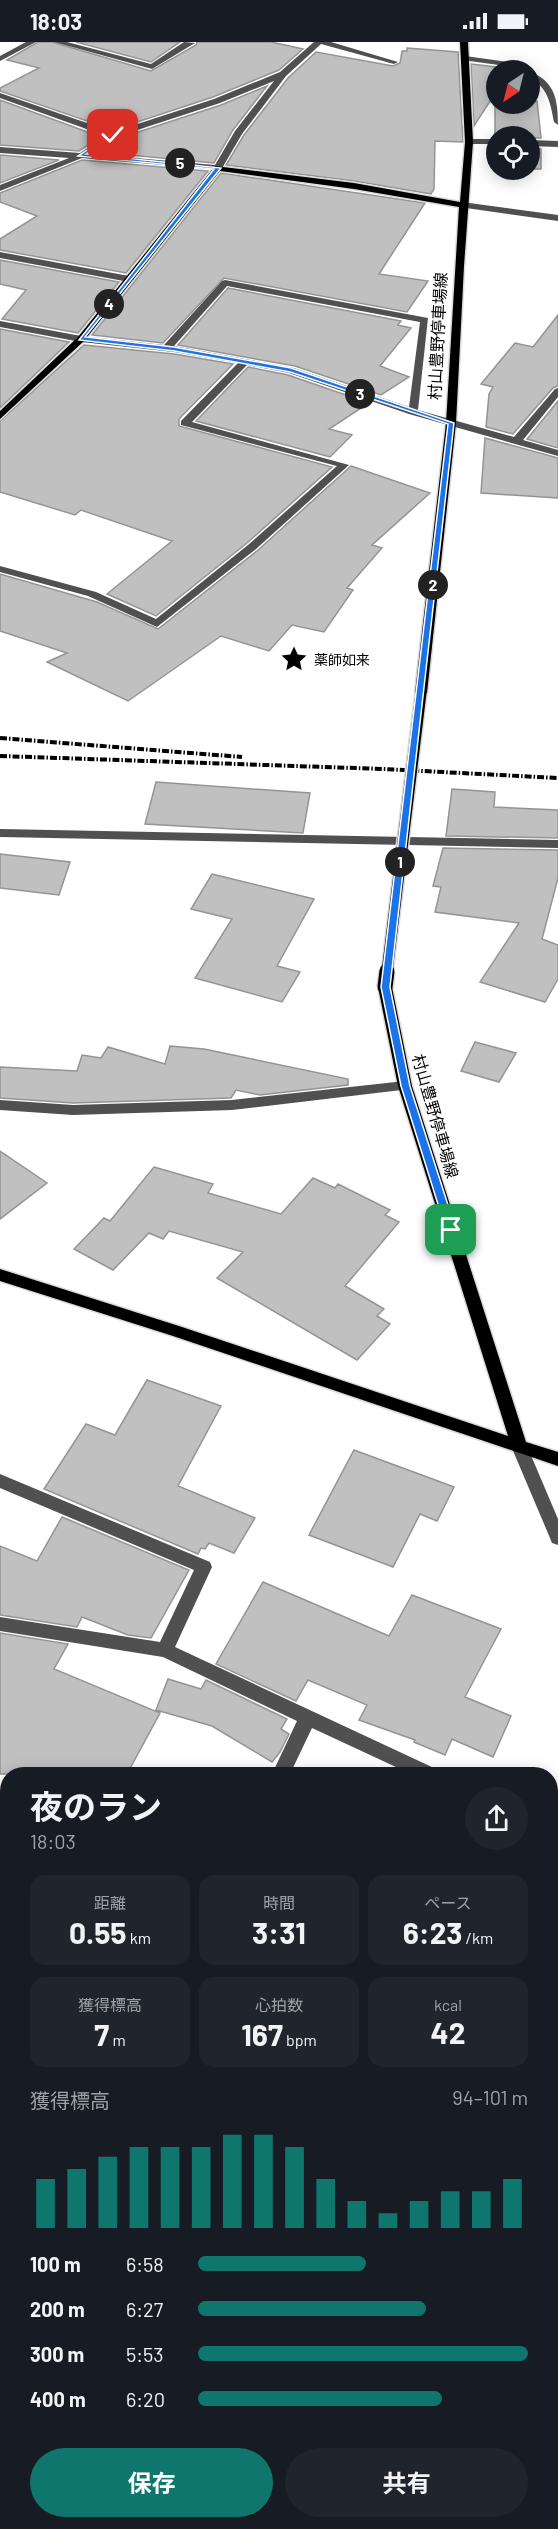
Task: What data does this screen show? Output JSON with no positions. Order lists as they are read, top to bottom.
{
  "streets": {
    "main road": ["村山豊野停車場線"]
  },
  "places": {
    "place": ["薬師如来"]
  },
  "north": "bottom left",
  "page": {
    "status": "18:03",
    "pins": [
      "5",
      "4",
      "3",
      "2",
      "1"
    ],
    "heading": ["夜のラン", "18:03"],
    "stats": [
      ["距離", "0.55 km"],
      ["時間", "3:31"],
      ["ペース", "6:23 /km"],
      ["獲得標高", "7 m"],
      ["心拍数", "167 bpm"],
      ["kcal", "42"]
    ],
    "chart": ["獲得標高", "94–101 m"],
    "list": [
      {
        "name": "100 m",
        "note": "6:58"
      },
      {
        "name": "200 m",
        "note": "6:27"
      },
      {
        "name": "300 m",
        "note": "5:53"
      },
      {
        "name": "400 m",
        "note": "6:20"
      }
    ],
    "buttons": ["保存", "共有"]
  }
}
